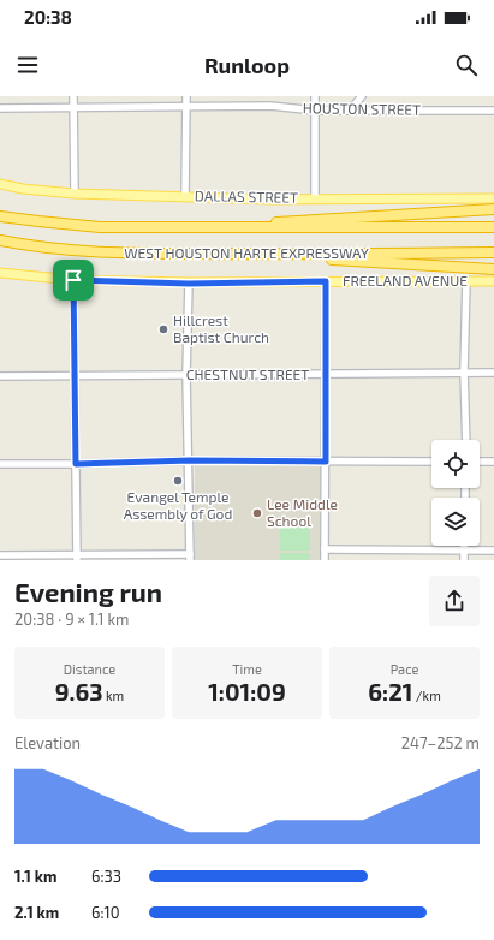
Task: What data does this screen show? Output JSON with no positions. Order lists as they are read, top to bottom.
{
  "streets": {
    "highway": ["WEST HOUSTON HARTE EXPRESSWAY"],
    "main road": ["DALLAS STREET", "FREELAND AVENUE"],
    "street": ["HOUSTON STREET", "CHESTNUT STREET"]
  },
  "places": ["Hillcrest Baptist Church", "Evangel Temple Assembly of God", "Lee Middle School"],
  "page": {
    "status": "20:38",
    "header": "Runloop",
    "heading": ["Evening run", "20:38 · 9 × 1.1 km"],
    "stats": [
      ["Distance", "9.63 km"],
      ["Time", "1:01:09"],
      ["Pace", "6:21 /km"]
    ],
    "chart": ["Elevation", "247–252 m"],
    "list": [
      {
        "name": "1.1 km",
        "note": "6:33"
      },
      {
        "name": "2.1 km",
        "note": "6:10"
      }
    ]
  }
}
